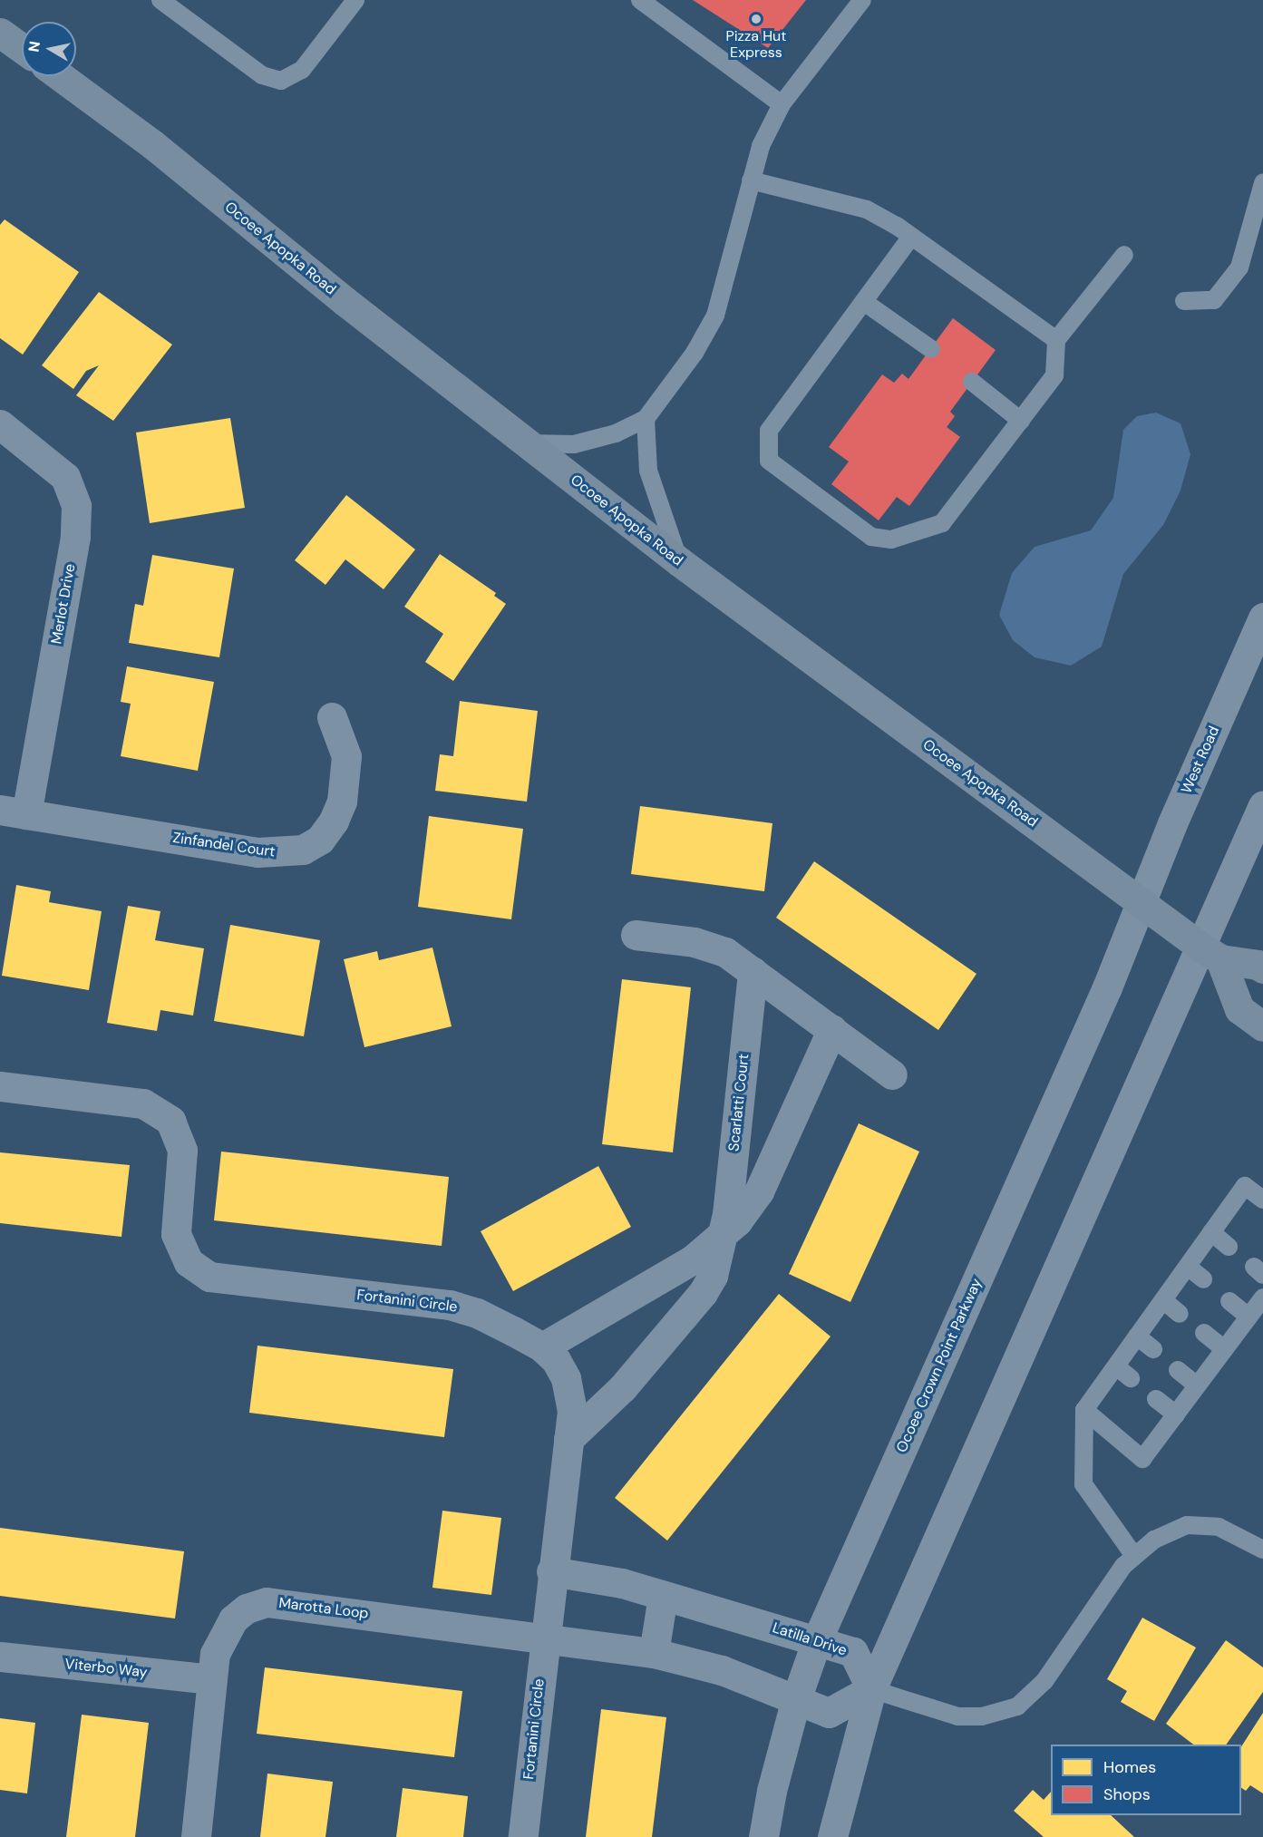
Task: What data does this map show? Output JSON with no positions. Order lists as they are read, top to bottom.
{
  "streets": {
    "main road": ["Ocoee Apopka Road"],
    "street": [
      "Merlot Drive",
      "West Road",
      "Zinfandel Court",
      "Scarlatti Court",
      "Fortanini Circle",
      "Ocoee Crown Point Parkway",
      "Marotta Loop",
      "Latilla Drive",
      "Viterbo Way"
    ]
  },
  "crossings": [
    ["Ocoee Apopka Road", "West Road"],
    ["Ocoee Apopka Road", "Ocoee Crown Point Parkway"],
    ["Merlot Drive", "Zinfandel Court"],
    ["West Road", "Ocoee Crown Point Parkway"],
    ["Scarlatti Court", "Fortanini Circle"],
    ["Fortanini Circle", "Marotta Loop"],
    ["Fortanini Circle", "Latilla Drive"],
    ["Ocoee Crown Point Parkway", "Latilla Drive"],
    ["Marotta Loop", "Viterbo Way"]
  ],
  "places": ["Pizza Hut Express"],
  "legend": ["Homes", "Shops"],
  "north": "left"
}
